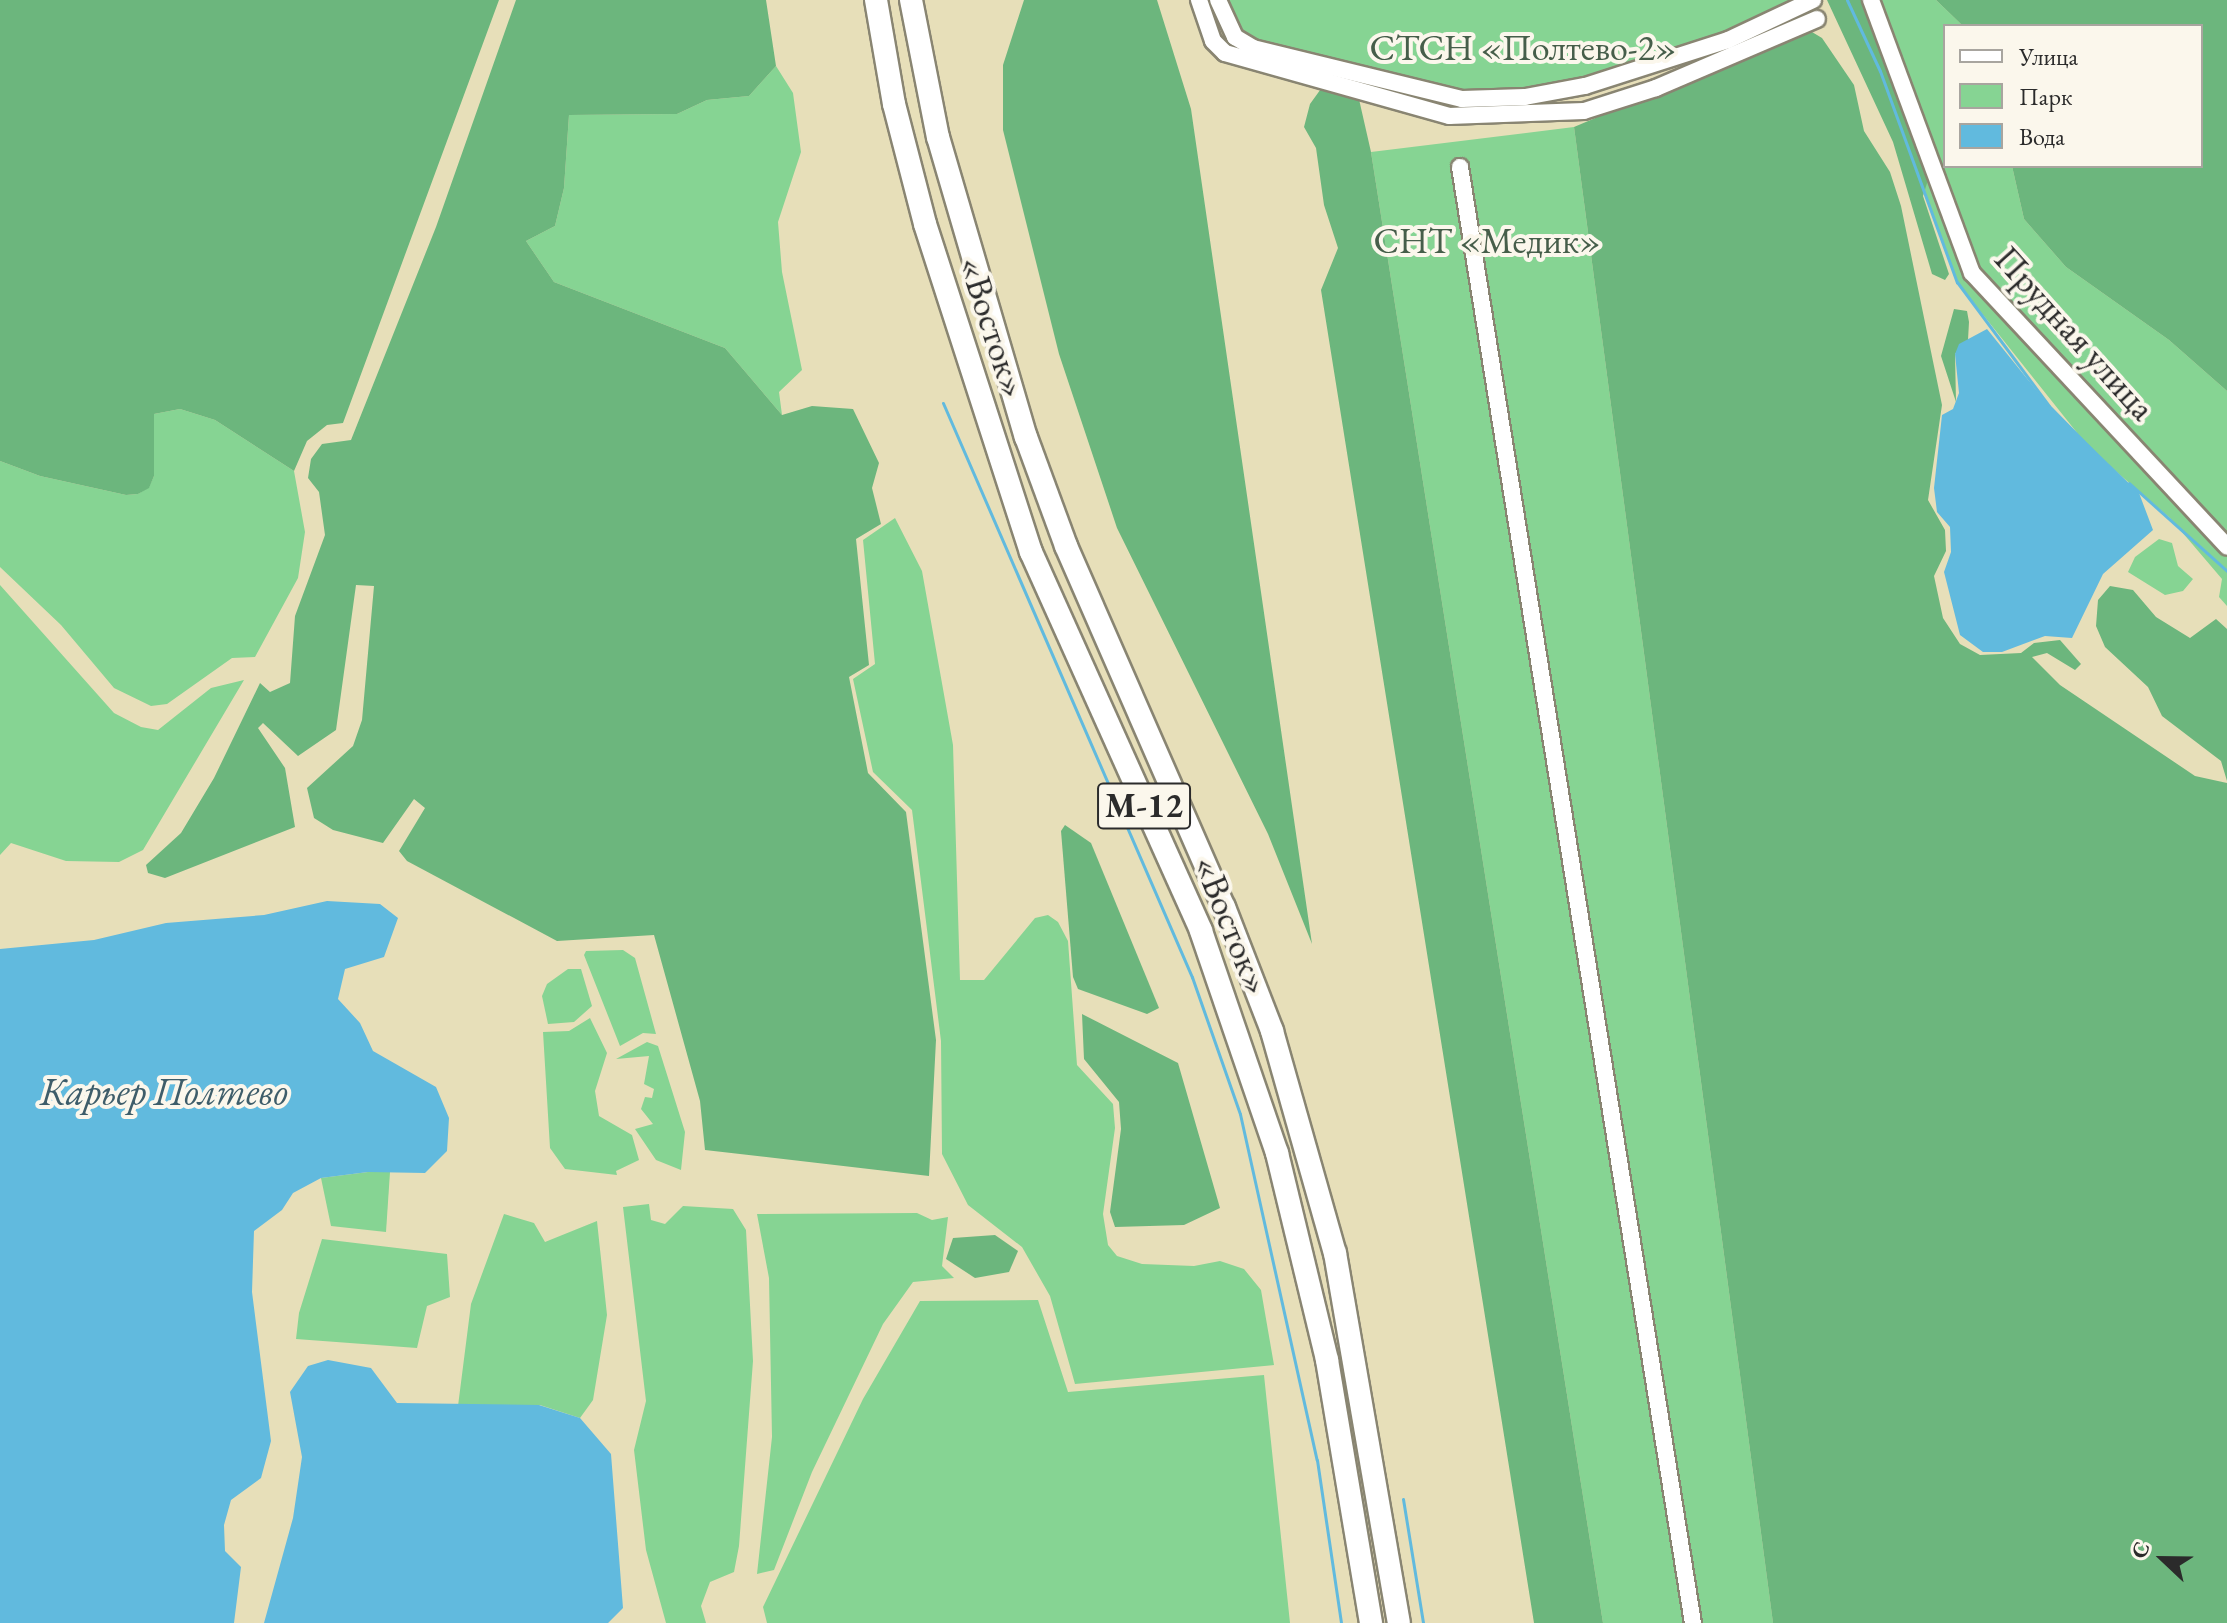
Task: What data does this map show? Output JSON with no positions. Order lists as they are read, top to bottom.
{
  "streets": {
    "highway": ["«Восток»", "М-12"],
    "street": ["Прудная улица"]
  },
  "water": ["Карьер Полтево"],
  "parks": ["СТСН «Полтево-2»", "СНТ «Медик»"],
  "legend": ["Улица", "Парк", "Вода"],
  "north": "left"
}
